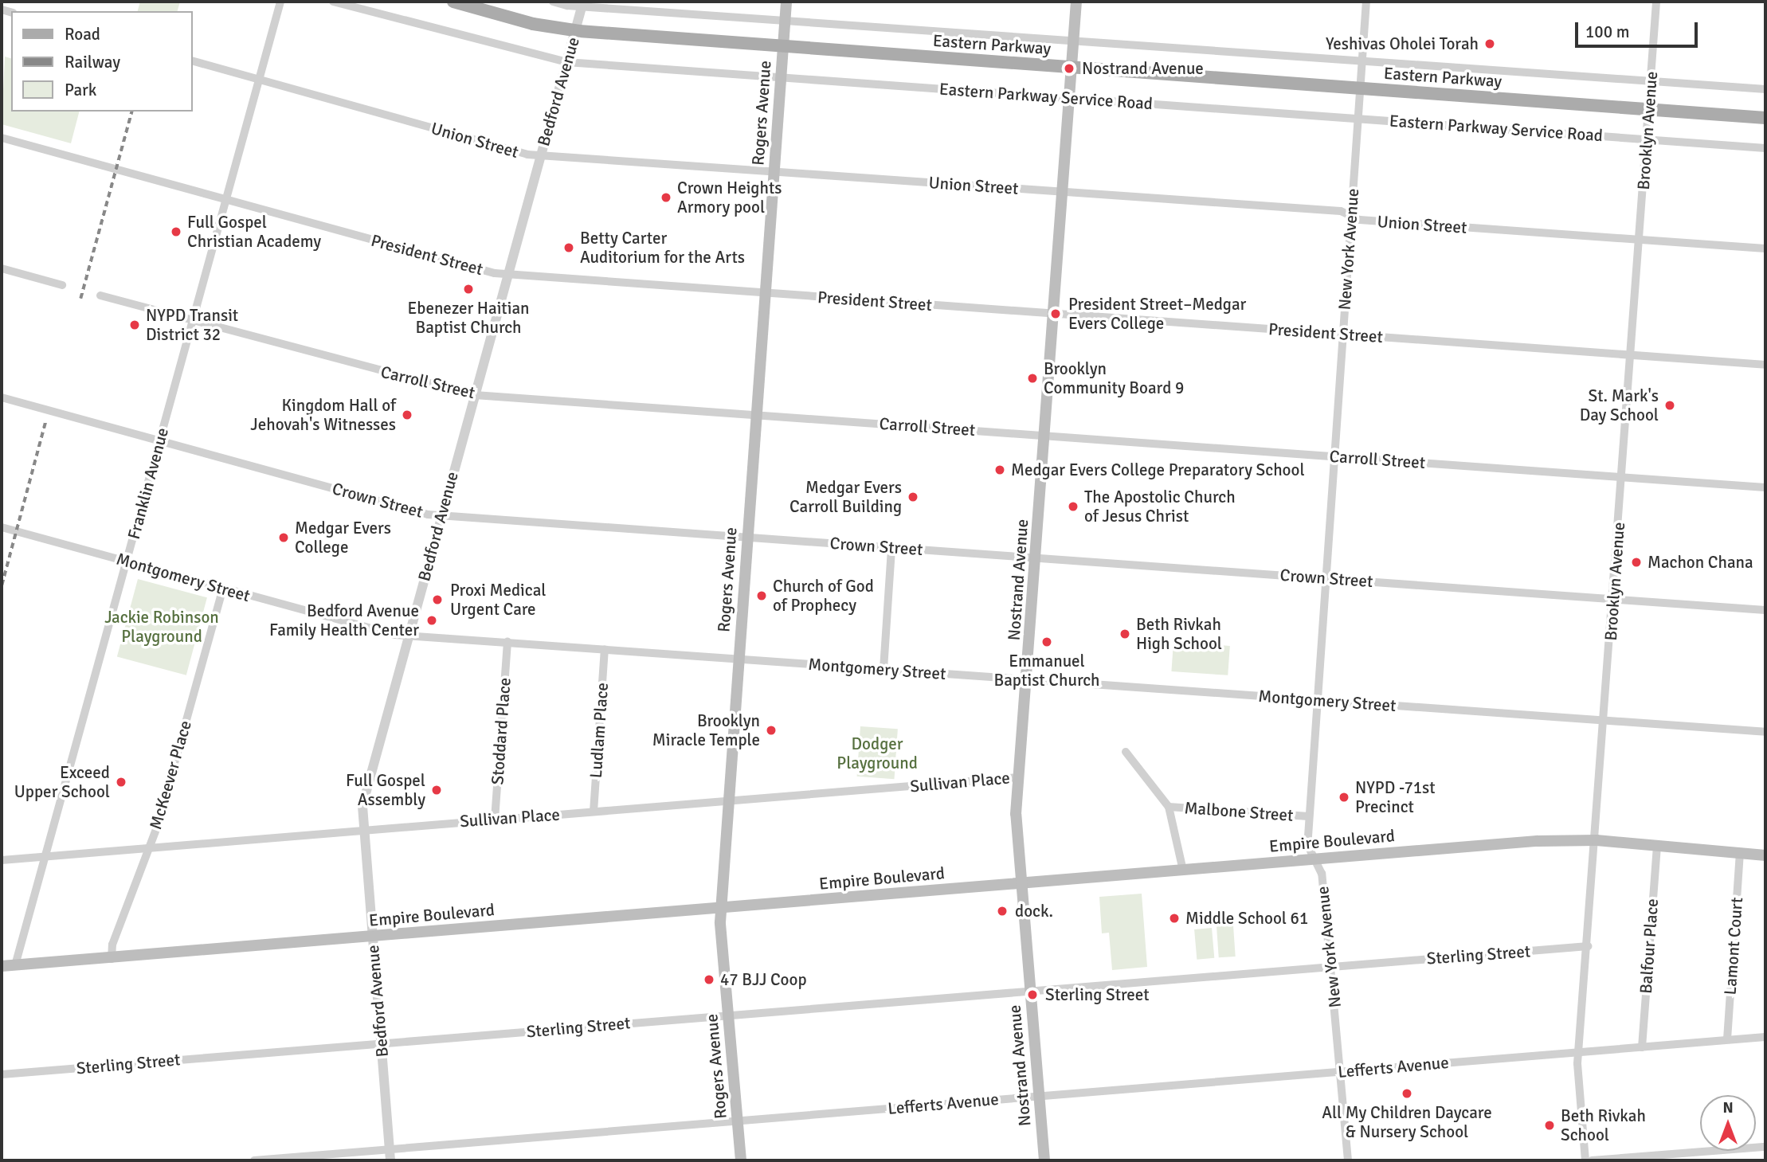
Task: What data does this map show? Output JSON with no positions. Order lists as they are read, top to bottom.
{
  "streets": {
    "main road": [
      "Eastern Parkway",
      "Rogers Avenue",
      "Nostrand Avenue",
      "Empire Boulevard"
    ],
    "street": [
      "Bedford Avenue",
      "Eastern Parkway Service Road",
      "Brooklyn Avenue",
      "Union Street",
      "New York Avenue",
      "President Street",
      "Carroll Street",
      "Franklin Avenue",
      "Crown Street",
      "Montgomery Street",
      "Ludlam Place",
      "Stoddard Place",
      "McKeever Place",
      "Sullivan Place",
      "Malbone Street",
      "Balfour Place",
      "Lamont Court",
      "Sterling Street",
      "Lefferts Avenue"
    ]
  },
  "crossings": [
    ["Eastern Parkway", "Bedford Avenue"],
    ["Eastern Parkway", "Rogers Avenue"],
    ["Eastern Parkway", "Brooklyn Avenue"],
    ["Eastern Parkway", "New York Avenue"],
    ["Eastern Parkway", "Nostrand Avenue"],
    ["Bedford Avenue", "Eastern Parkway Service Road"],
    ["Bedford Avenue", "Union Street"],
    ["Bedford Avenue", "President Street"],
    ["Bedford Avenue", "Carroll Street"],
    ["Bedford Avenue", "Crown Street"],
    ["Bedford Avenue", "Montgomery Street"],
    ["Bedford Avenue", "Sullivan Place"],
    ["Bedford Avenue", "Empire Boulevard"],
    ["Bedford Avenue", "Sterling Street"],
    ["Bedford Avenue", "Lefferts Avenue"],
    ["Eastern Parkway Service Road", "Rogers Avenue"],
    ["Eastern Parkway Service Road", "Brooklyn Avenue"],
    ["Eastern Parkway Service Road", "New York Avenue"],
    ["Eastern Parkway Service Road", "Nostrand Avenue"],
    ["Rogers Avenue", "Union Street"],
    ["Rogers Avenue", "President Street"],
    ["Rogers Avenue", "Carroll Street"],
    ["Rogers Avenue", "Crown Street"],
    ["Rogers Avenue", "Montgomery Street"],
    ["Rogers Avenue", "Sullivan Place"],
    ["Rogers Avenue", "Empire Boulevard"],
    ["Rogers Avenue", "Sterling Street"],
    ["Rogers Avenue", "Lefferts Avenue"],
    ["Brooklyn Avenue", "Union Street"],
    ["Brooklyn Avenue", "President Street"],
    ["Brooklyn Avenue", "Carroll Street"],
    ["Brooklyn Avenue", "Crown Street"],
    ["Brooklyn Avenue", "Montgomery Street"],
    ["Brooklyn Avenue", "Empire Boulevard"],
    ["Brooklyn Avenue", "Sterling Street"],
    ["Brooklyn Avenue", "Lefferts Avenue"],
    ["Union Street", "New York Avenue"],
    ["Union Street", "Franklin Avenue"],
    ["Union Street", "Nostrand Avenue"],
    ["New York Avenue", "President Street"],
    ["New York Avenue", "Carroll Street"],
    ["New York Avenue", "Crown Street"],
    ["New York Avenue", "Montgomery Street"],
    ["New York Avenue", "Malbone Street"],
    ["New York Avenue", "Empire Boulevard"],
    ["New York Avenue", "Sterling Street"],
    ["New York Avenue", "Lefferts Avenue"],
    ["President Street", "Franklin Avenue"],
    ["President Street", "Nostrand Avenue"],
    ["Carroll Street", "Franklin Avenue"],
    ["Carroll Street", "Nostrand Avenue"],
    ["Franklin Avenue", "Crown Street"],
    ["Franklin Avenue", "Montgomery Street"],
    ["Franklin Avenue", "Sullivan Place"],
    ["Franklin Avenue", "Empire Boulevard"],
    ["Crown Street", "Nostrand Avenue"],
    ["Montgomery Street", "Nostrand Avenue"],
    ["Montgomery Street", "Ludlam Place"],
    ["Montgomery Street", "Stoddard Place"],
    ["Montgomery Street", "McKeever Place"],
    ["Nostrand Avenue", "Sullivan Place"],
    ["Nostrand Avenue", "Empire Boulevard"],
    ["Nostrand Avenue", "Sterling Street"],
    ["Nostrand Avenue", "Lefferts Avenue"],
    ["Ludlam Place", "Sullivan Place"],
    ["Stoddard Place", "Sullivan Place"],
    ["McKeever Place", "Sullivan Place"],
    ["McKeever Place", "Empire Boulevard"],
    ["Empire Boulevard", "Balfour Place"],
    ["Empire Boulevard", "Lamont Court"],
    ["Balfour Place", "Lefferts Avenue"],
    ["Lamont Court", "Lefferts Avenue"]
  ],
  "parks": ["Jackie Robinson Playground", "Dodger Playground"],
  "places": [
    "Yeshivas Oholei Torah",
    "Nostrand Avenue",
    "Crown Heights Armory pool",
    "Full Gospel Christian Academy",
    "Betty Carter Auditorium for the Arts",
    "Ebenezer Haitian Baptist Church",
    "President Street–Medgar Evers College",
    "NYPD Transit District 32",
    "Brooklyn Community Board 9",
    "St. Mark's Day School",
    "Kingdom Hall of Jehovah's Witnesses",
    "Medgar Evers College Preparatory School",
    "Medgar Evers Carroll Building",
    "The Apostolic Church of Jesus Christ",
    "Medgar Evers College",
    "Machon Chana",
    "Church of God of Prophecy",
    "Proxi Medical Urgent Care",
    "Bedford Avenue Family Health Center",
    "Beth Rivkah High School",
    "Emmanuel Baptist Church",
    "Brooklyn Miracle Temple",
    "Exceed Upper School",
    "Full Gospel Assembly",
    "NYPD -71st Precinct",
    "dock.",
    "Middle School 61",
    "47 BJJ Coop",
    "Sterling Street",
    "All My Children Daycare & Nursery School",
    "Beth Rivkah School"
  ],
  "legend": ["Road", "Railway", "Park"],
  "scale_bar": "100 m",
  "north": "top"
}
